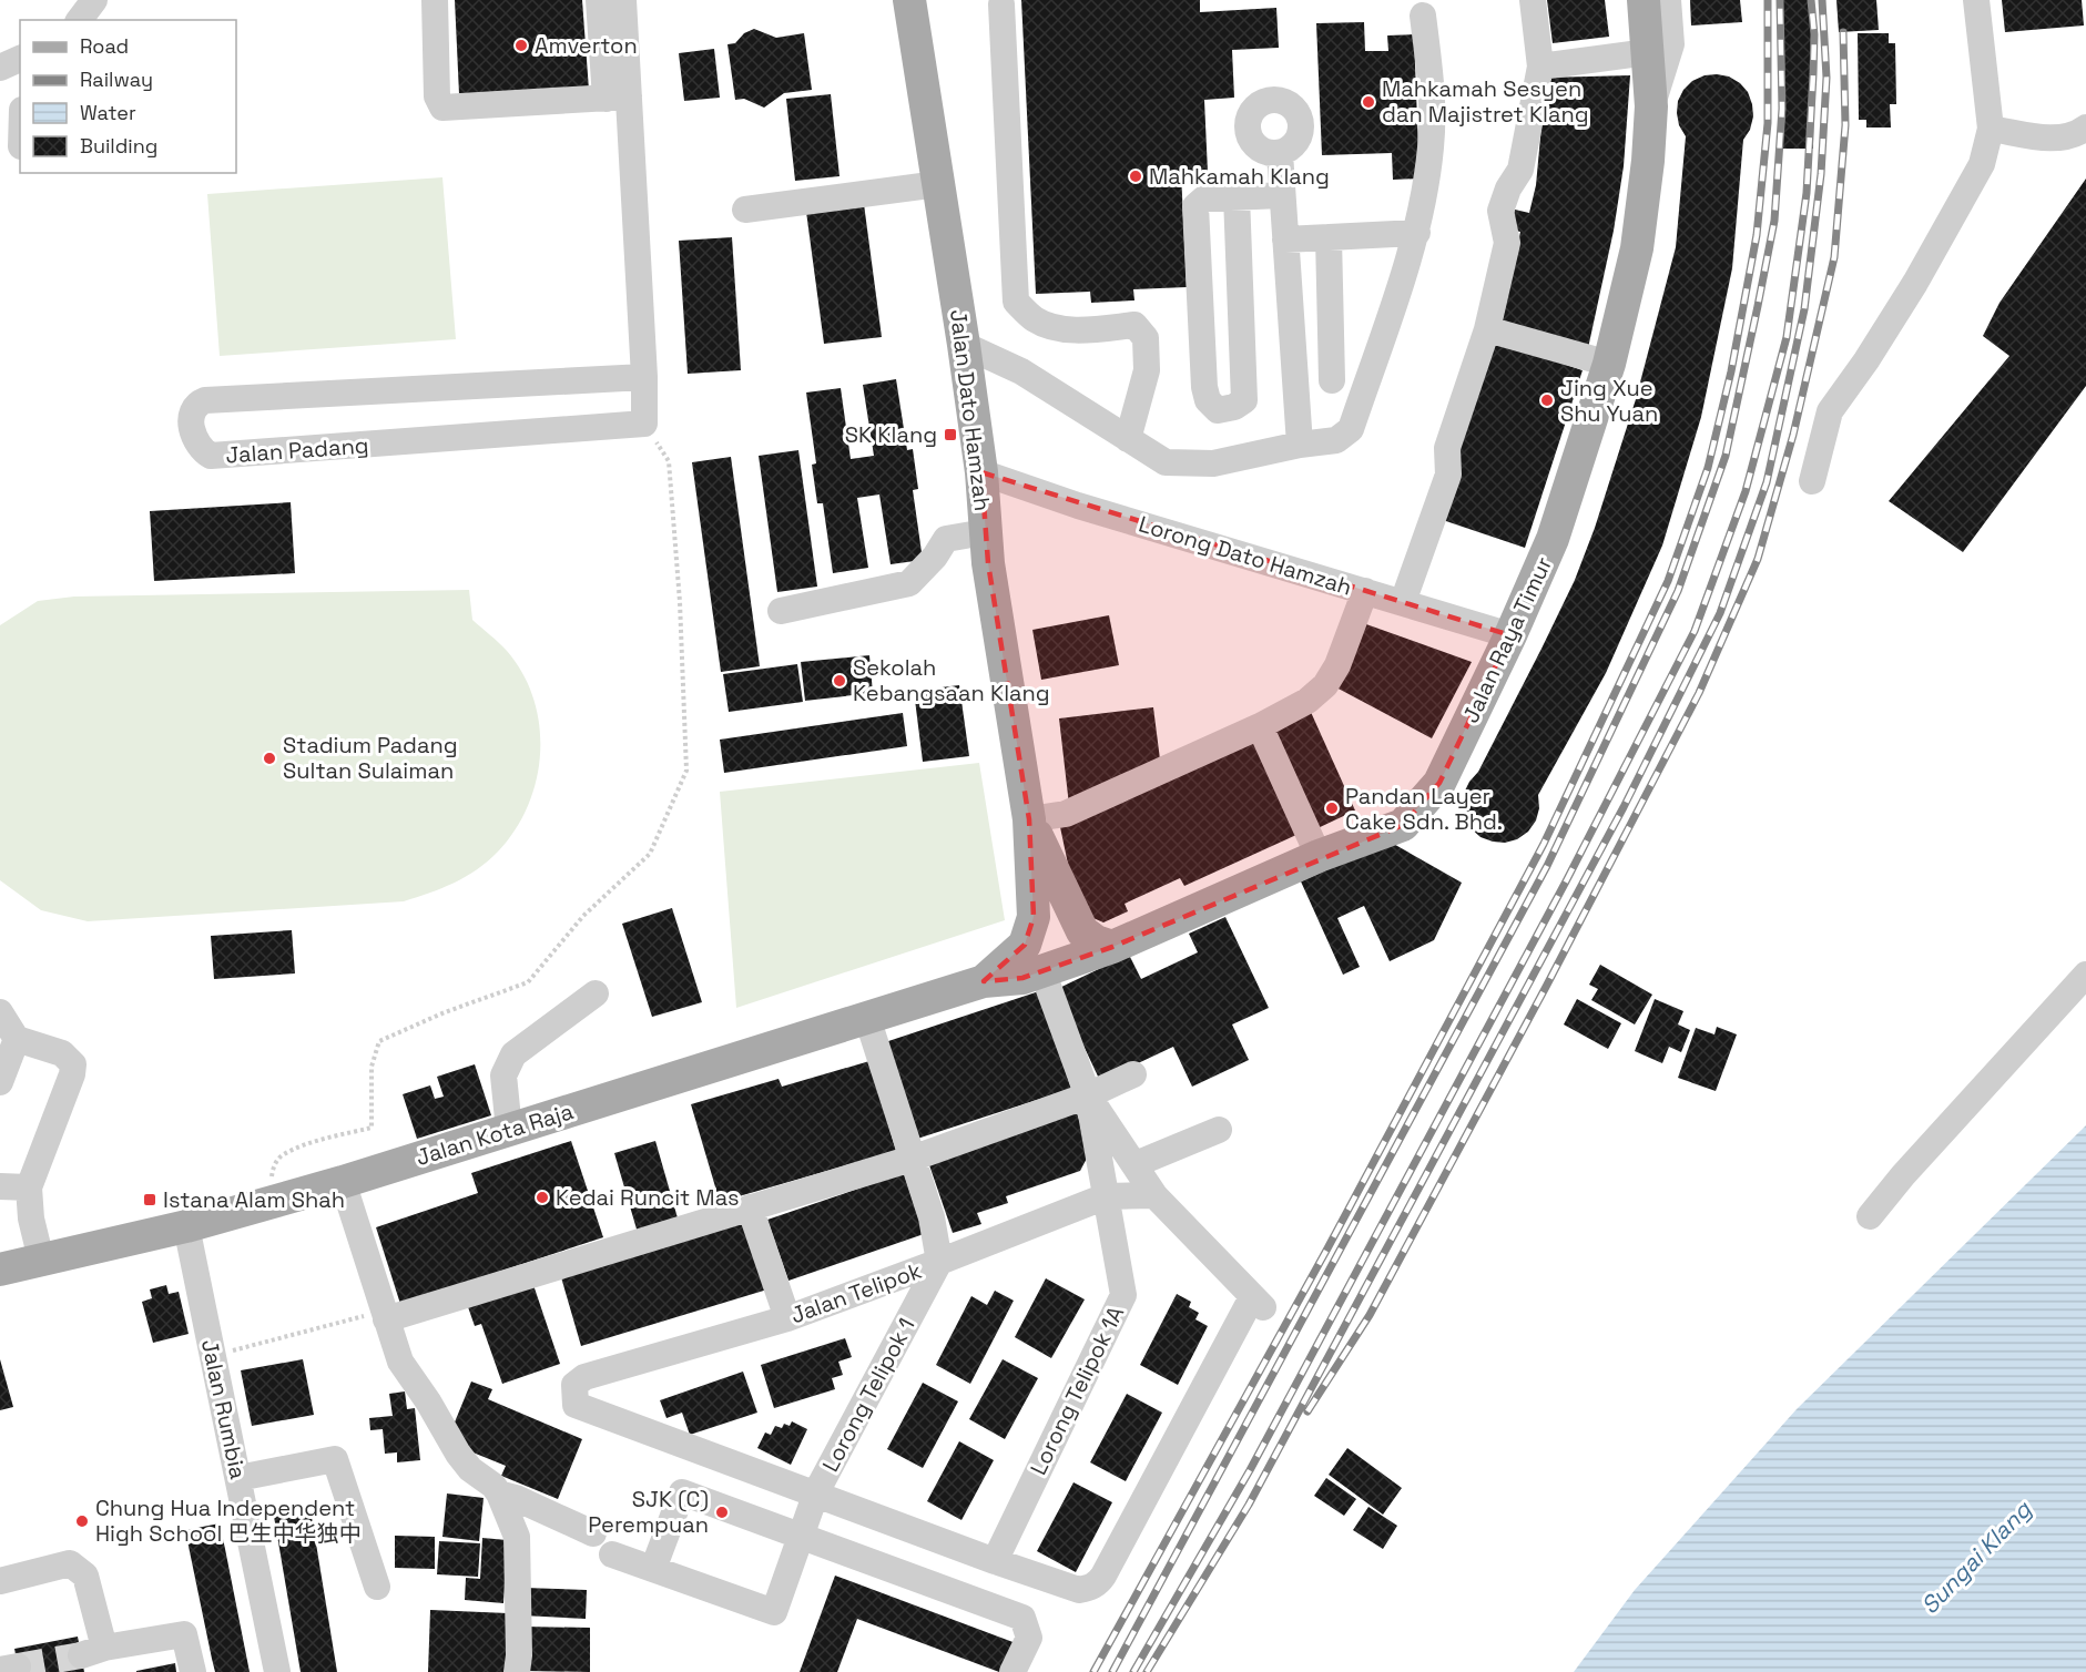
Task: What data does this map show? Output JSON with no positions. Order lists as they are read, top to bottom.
{
  "streets": {
    "main road": ["Jalan Dato Hamzah", "Jalan Raya Timur", "Jalan Kota Raja"],
    "street": [
      "Jalan Padang",
      "Lorong Dato Hamzah",
      "Jalan Telipok",
      "Lorong Telipok 1A",
      "Lorong Telipok 1",
      "Jalan Rumbia"
    ]
  },
  "crossings": [
    ["Jalan Dato Hamzah", "Lorong Dato Hamzah"],
    ["Lorong Dato Hamzah", "Jalan Raya Timur"],
    ["Jalan Raya Timur", "Jalan Kota Raja"],
    ["Jalan Kota Raja", "Jalan Rumbia"],
    ["Jalan Telipok", "Lorong Telipok 1A"],
    ["Jalan Telipok", "Lorong Telipok 1"]
  ],
  "water": ["Sungai Klang"],
  "places": {
    "other": [
      "Amverton",
      "Mahkamah Sesyen dan Majistret Klang",
      "Mahkamah Klang",
      "Jing Xue Shu Yuan",
      "Sekolah Kebangsaan Klang",
      "Stadium Padang Sultan Sulaiman",
      "Pandan Layer Cake Sdn. Bhd.",
      "Kedai Runcit Mas",
      "SJK (C) Perempuan",
      "Chung Hua Independent High School 巴生中华独中"
    ],
    "transit": ["SK Klang", "Istana Alam Shah"]
  },
  "legend": [
    "Road",
    "Railway",
    "Water",
    "Building"
  ]
}
